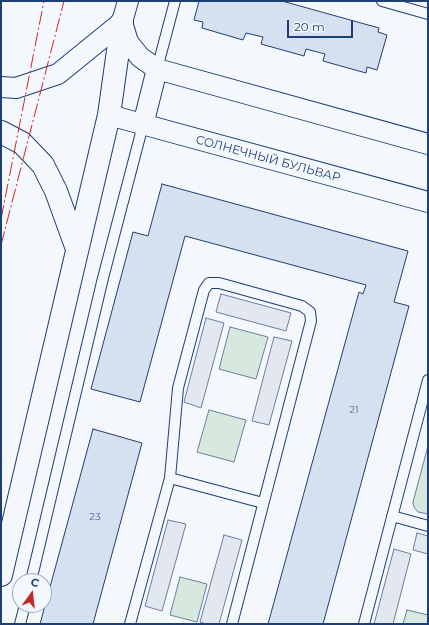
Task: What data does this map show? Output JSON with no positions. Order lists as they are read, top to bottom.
{
  "streets": {
    "street": ["СОЛНЕЧНЫЙ БУЛЬВАР"]
  },
  "house_numbers": ["21", "23"],
  "scale_bar": "20 m",
  "north": "top"
}
